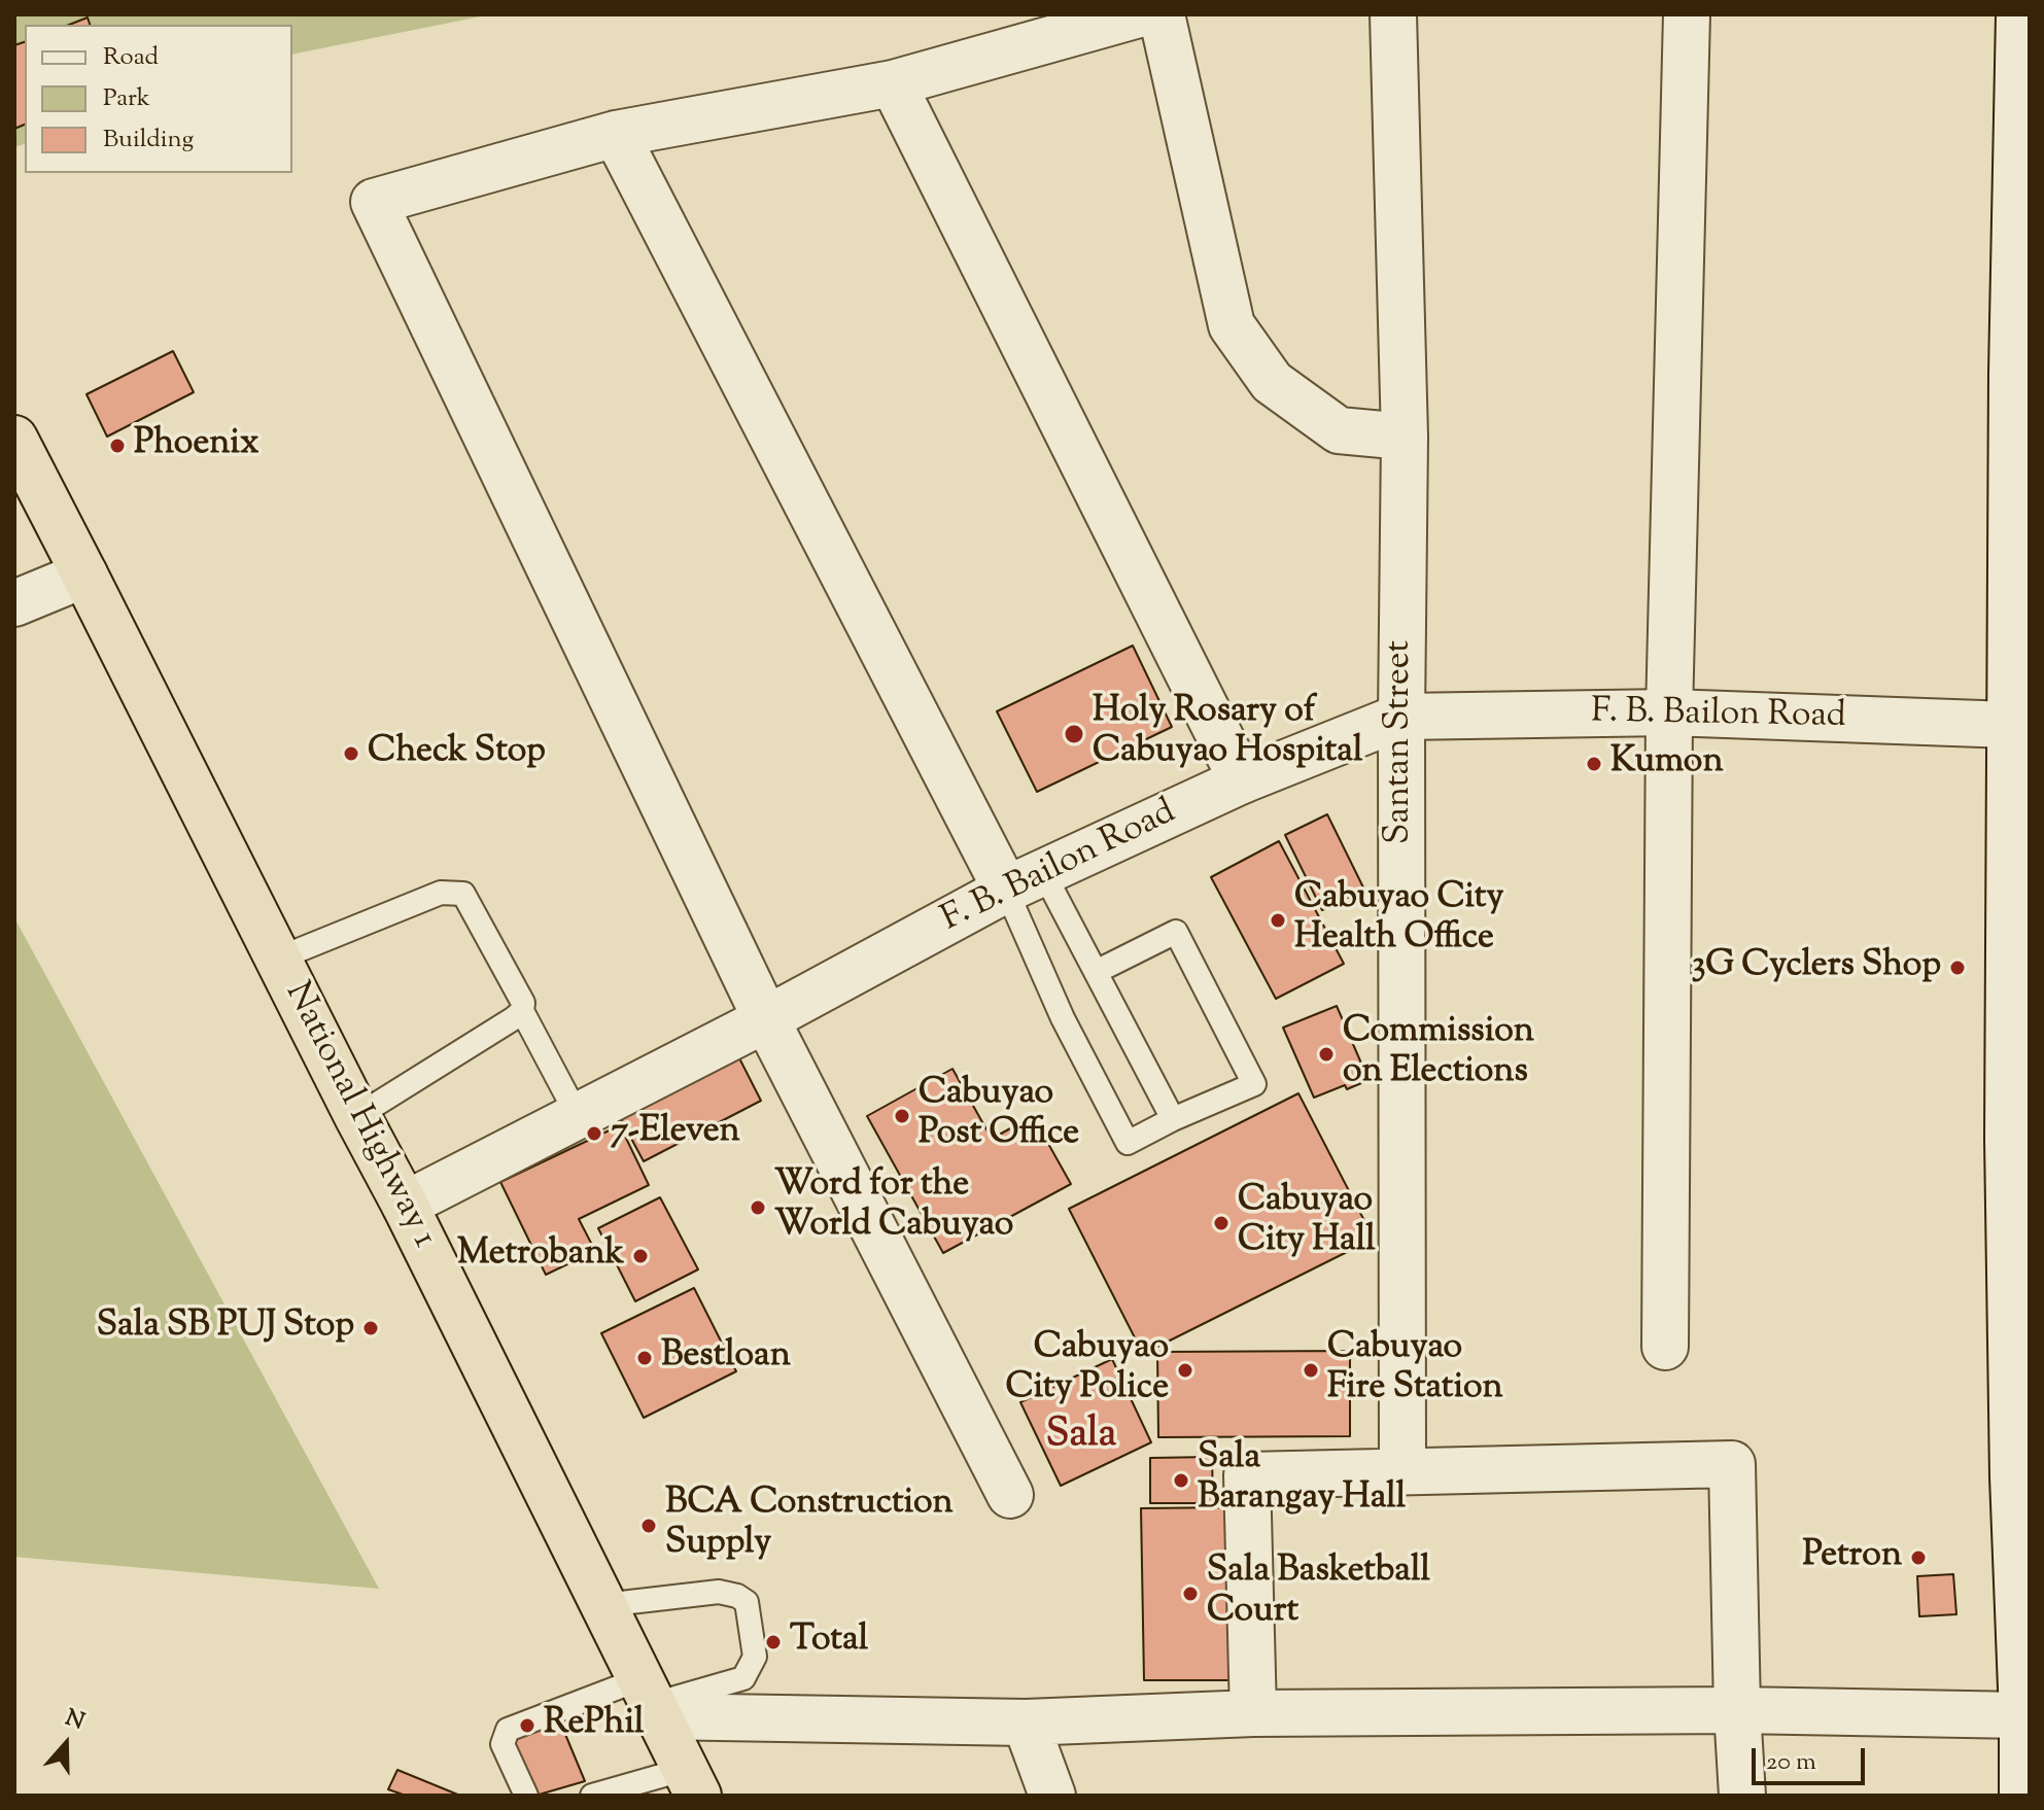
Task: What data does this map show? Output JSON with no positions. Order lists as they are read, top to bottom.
{
  "streets": {
    "highway": ["National Highway 1"],
    "street": ["F. B. Bailon Road", "Santan Street"]
  },
  "crossings": [
    ["F. B. Bailon Road", "Santan Street"],
    ["F. B. Bailon Road", "National Highway 1"]
  ],
  "districts": ["Sala"],
  "places": [
    "Phoenix",
    "Holy Rosary of Cabuyao Hospital",
    "Check Stop",
    "Kumon",
    "Cabuyao City Health Office",
    "3G Cyclers Shop",
    "Commission on Elections",
    "Cabuyao Post Office",
    "7-Eleven",
    "Word for the World Cabuyao",
    "Cabuyao City Hall",
    "Metrobank",
    "Sala SB PUJ Stop",
    "Bestloan",
    "Cabuyao City Police",
    "Cabuyao Fire Station",
    "Sala Barangay Hall",
    "BCA Construction Supply",
    "Petron",
    "Sala Basketball Court",
    "Total",
    "RePhil"
  ],
  "legend": ["Road", "Park", "Building"],
  "scale_bar": "20 m",
  "north": "top"
}
